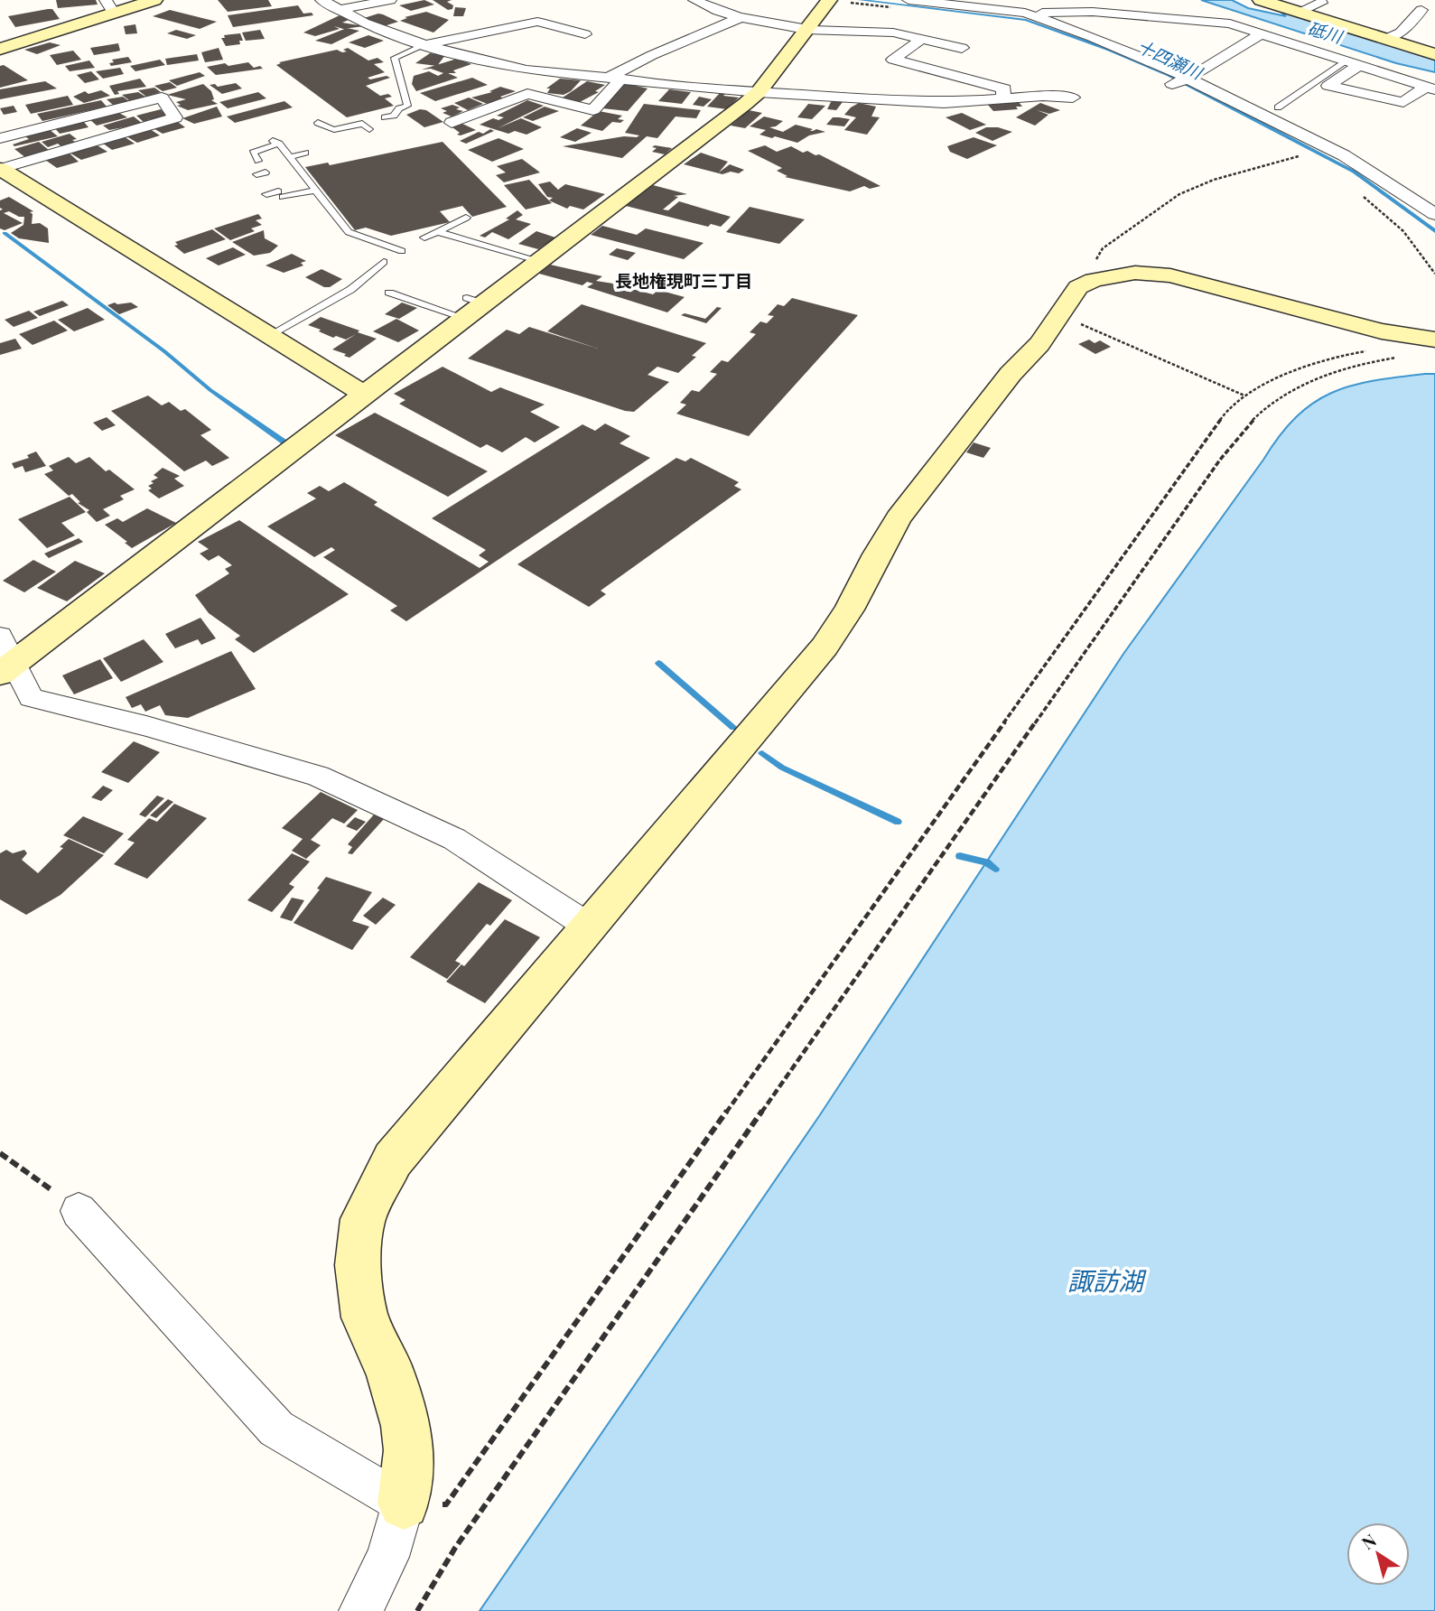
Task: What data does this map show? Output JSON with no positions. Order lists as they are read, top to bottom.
{
  "districts": ["長地権現町三丁目"],
  "water": ["砥川", "十四瀬川", "諏訪湖"],
  "north": "top left"
}
